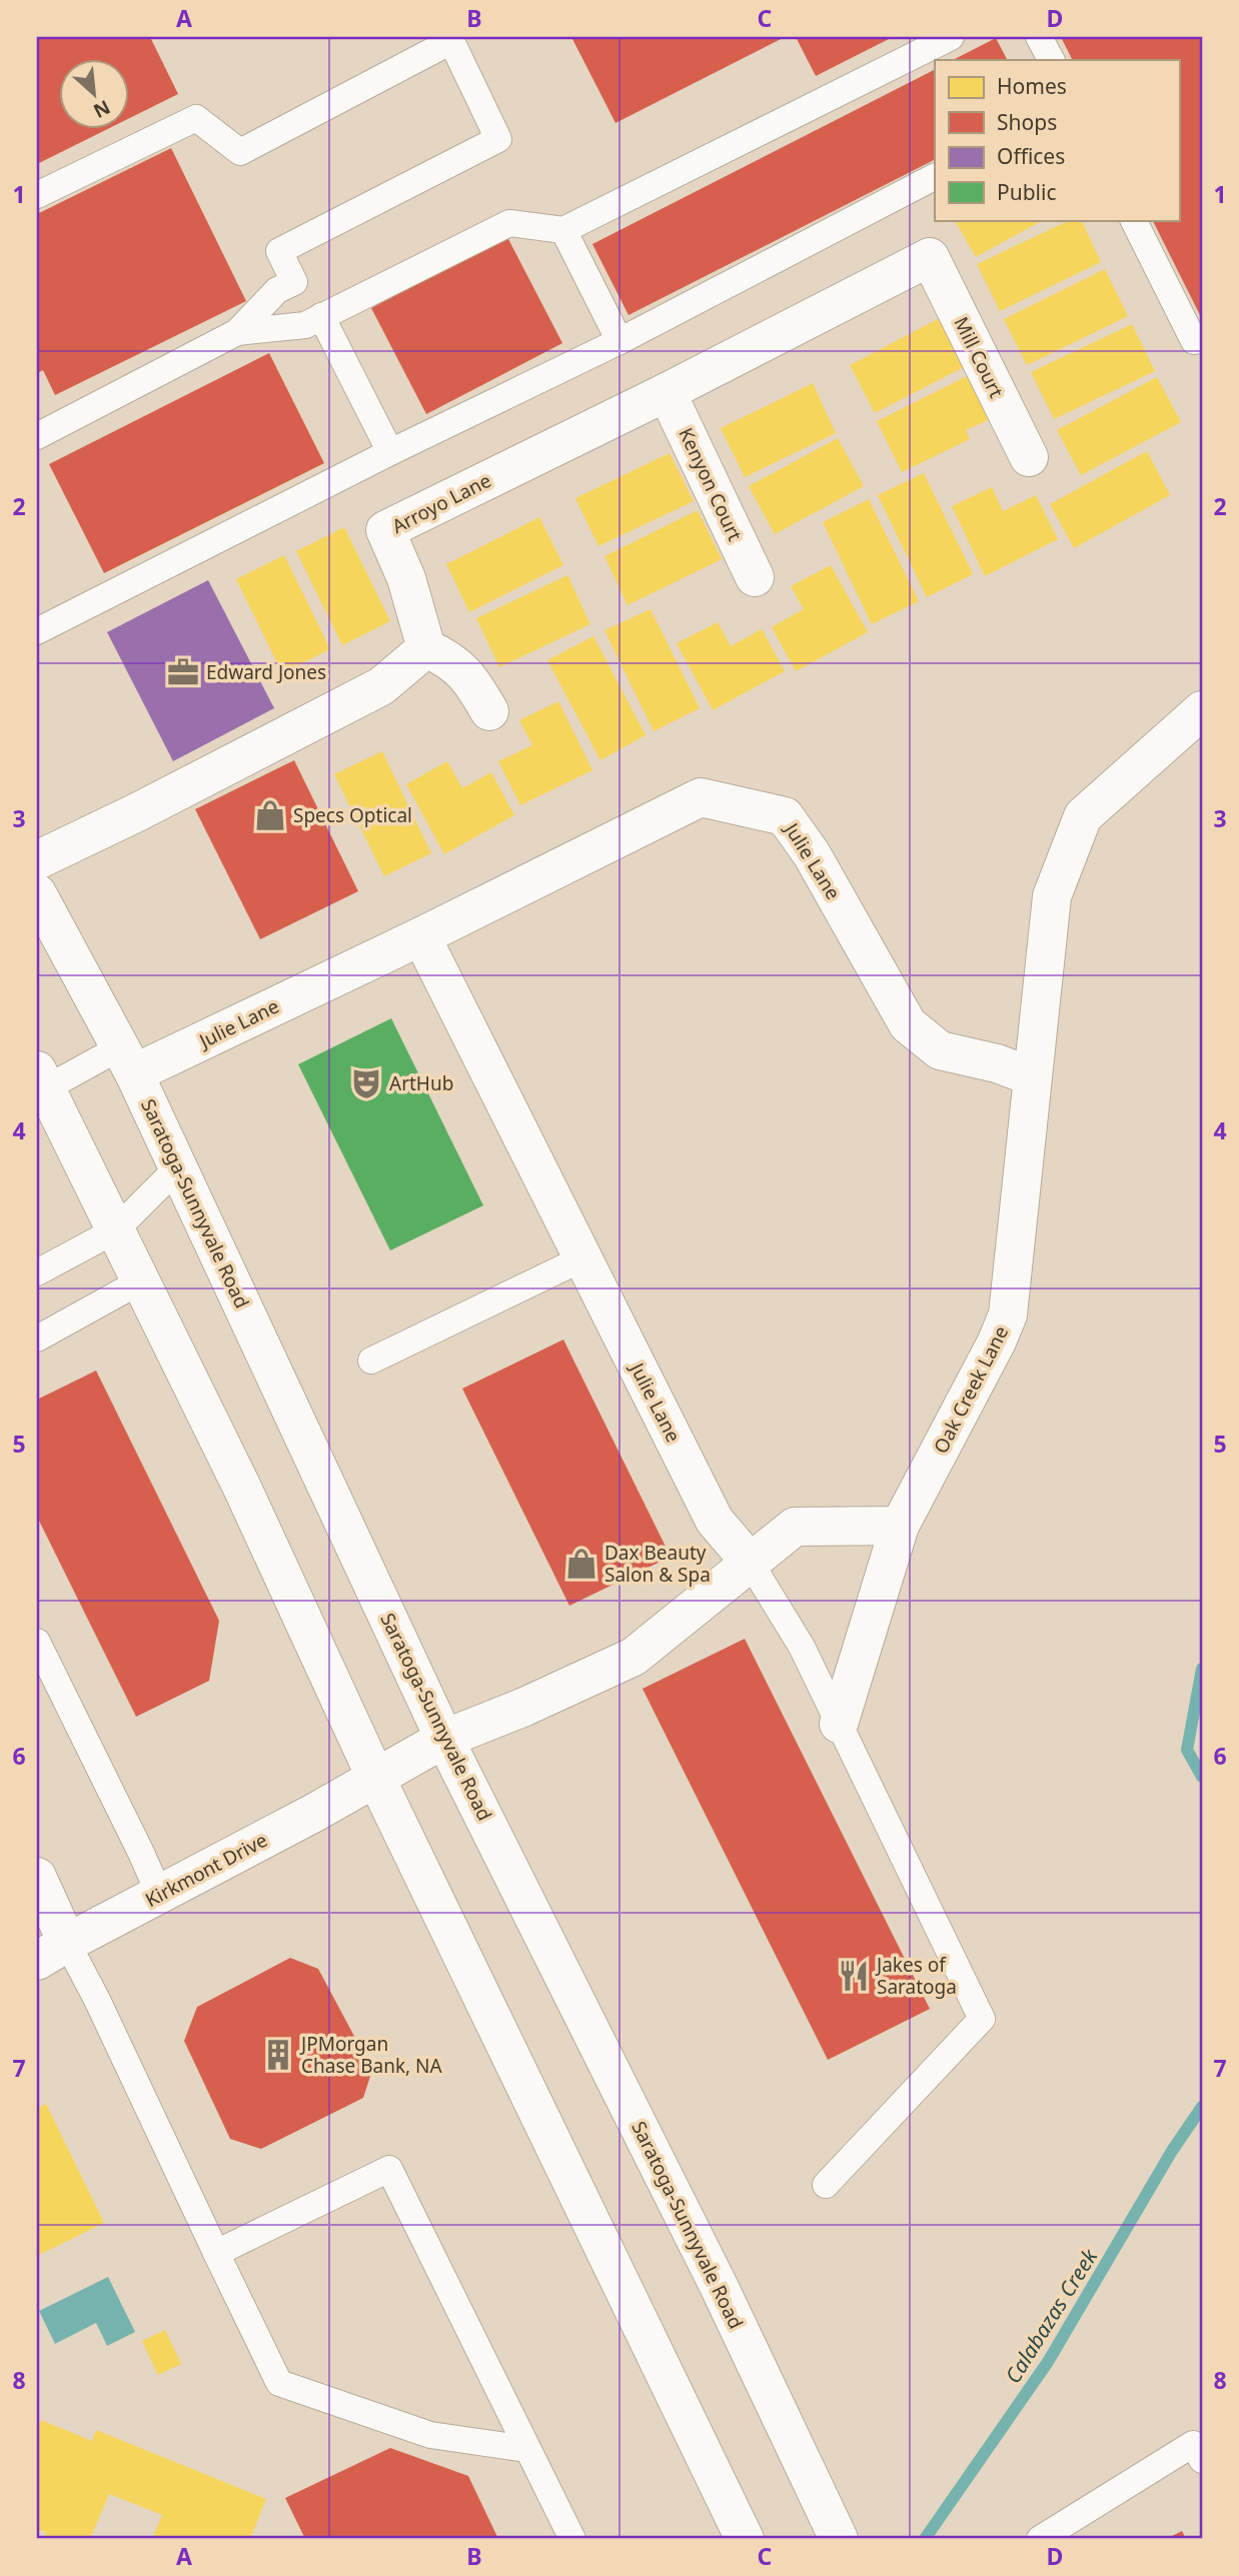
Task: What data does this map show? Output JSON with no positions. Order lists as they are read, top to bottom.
{
  "streets": {
    "street": [
      "Mill Court",
      "Kenyon Court",
      "Arroyo Lane",
      "Julie Lane",
      "Saratoga-Sunnyvale Road",
      "Oak Creek Lane",
      "Kirkmont Drive"
    ]
  },
  "crossings": [
    ["Mill Court", "Arroyo Lane"],
    ["Kenyon Court", "Arroyo Lane"],
    ["Julie Lane", "Saratoga-Sunnyvale Road"],
    ["Julie Lane", "Oak Creek Lane"]
  ],
  "water": ["Calabazas Creek"],
  "places": {
    "office": ["Edward Jones"],
    "shop": ["Specs Optical", "Dax Beauty Salon & Spa"],
    "theatre": ["ArtHub"],
    "restaurant": ["Jakes of Saratoga"],
    "building": ["JPMorgan Chase Bank, NA"]
  },
  "legend": [
    "Homes",
    "Shops",
    "Offices",
    "Public"
  ],
  "north": "bottom right",
  "grid": {
    "columns": [
      "A",
      "B",
      "C",
      "D"
    ],
    "rows": [
      "1",
      "2",
      "3",
      "4",
      "5",
      "6",
      "7",
      "8"
    ]
  }
}
